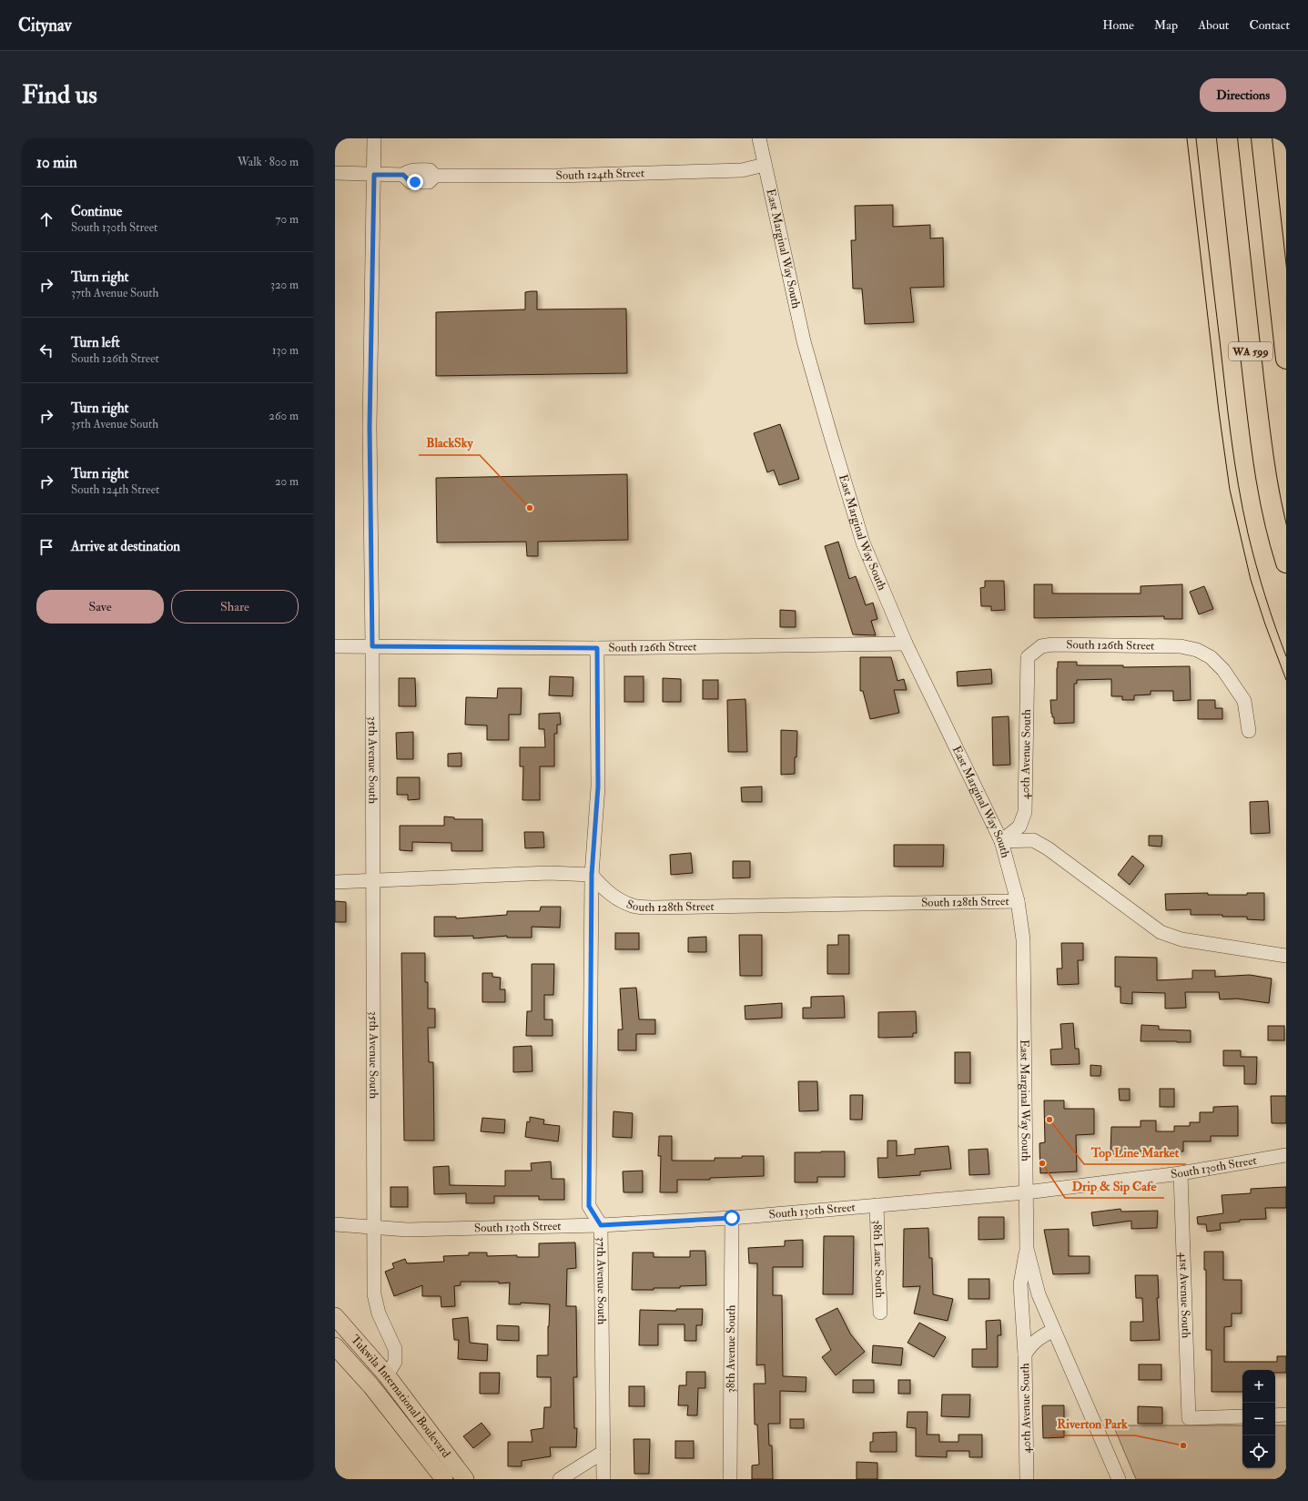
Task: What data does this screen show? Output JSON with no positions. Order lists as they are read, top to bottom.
{
  "streets": {
    "highway": ["WA 599"],
    "main road": ["Tukwila International Boulevard"],
    "street": [
      "South 124th Street",
      "East Marginal Way South",
      "South 126th Street",
      "40th Avenue South",
      "35th Avenue South",
      "South 128th Street",
      "South 130th Street",
      "38th Lane South",
      "37th Avenue South",
      "41st Avenue South",
      "38th Avenue South"
    ]
  },
  "crossings": [
    ["South 124th Street", "East Marginal Way South"],
    ["South 124th Street", "35th Avenue South"],
    ["East Marginal Way South", "South 126th Street"],
    ["East Marginal Way South", "40th Avenue South"],
    ["East Marginal Way South", "South 128th Street"],
    ["East Marginal Way South", "South 130th Street"],
    ["South 126th Street", "40th Avenue South"],
    ["South 126th Street", "35th Avenue South"],
    ["South 126th Street", "37th Avenue South"],
    ["35th Avenue South", "South 130th Street"],
    ["35th Avenue South", "Tukwila International Boulevard"],
    ["South 128th Street", "37th Avenue South"],
    ["South 130th Street", "38th Lane South"],
    ["South 130th Street", "37th Avenue South"],
    ["South 130th Street", "41st Avenue South"],
    ["South 130th Street", "38th Avenue South"]
  ],
  "places": [
    "BlackSky",
    "Top Line Market",
    "Drip & Sip Cafe",
    "Riverton Park"
  ],
  "page": {
    "header": "Citynav",
    "nav": [
      "Home",
      "Map",
      "About",
      "Contact"
    ],
    "buttons": [
      "Directions",
      ["Save", "Share"]
    ],
    "title": "Find us",
    "heading": ["10 min", "Walk · 800 m"],
    "list": [
      ["Continue", "South 130th Street", "70 m"],
      ["Turn right", "37th Avenue South", "320 m"],
      ["Turn left", "South 126th Street", "130 m"],
      ["Turn right", "35th Avenue South", "260 m"],
      ["Turn right", "South 124th Street", "20 m"],
      "Arrive at destination"
    ],
    "map_buttons": ["+", "−"]
  }
}
